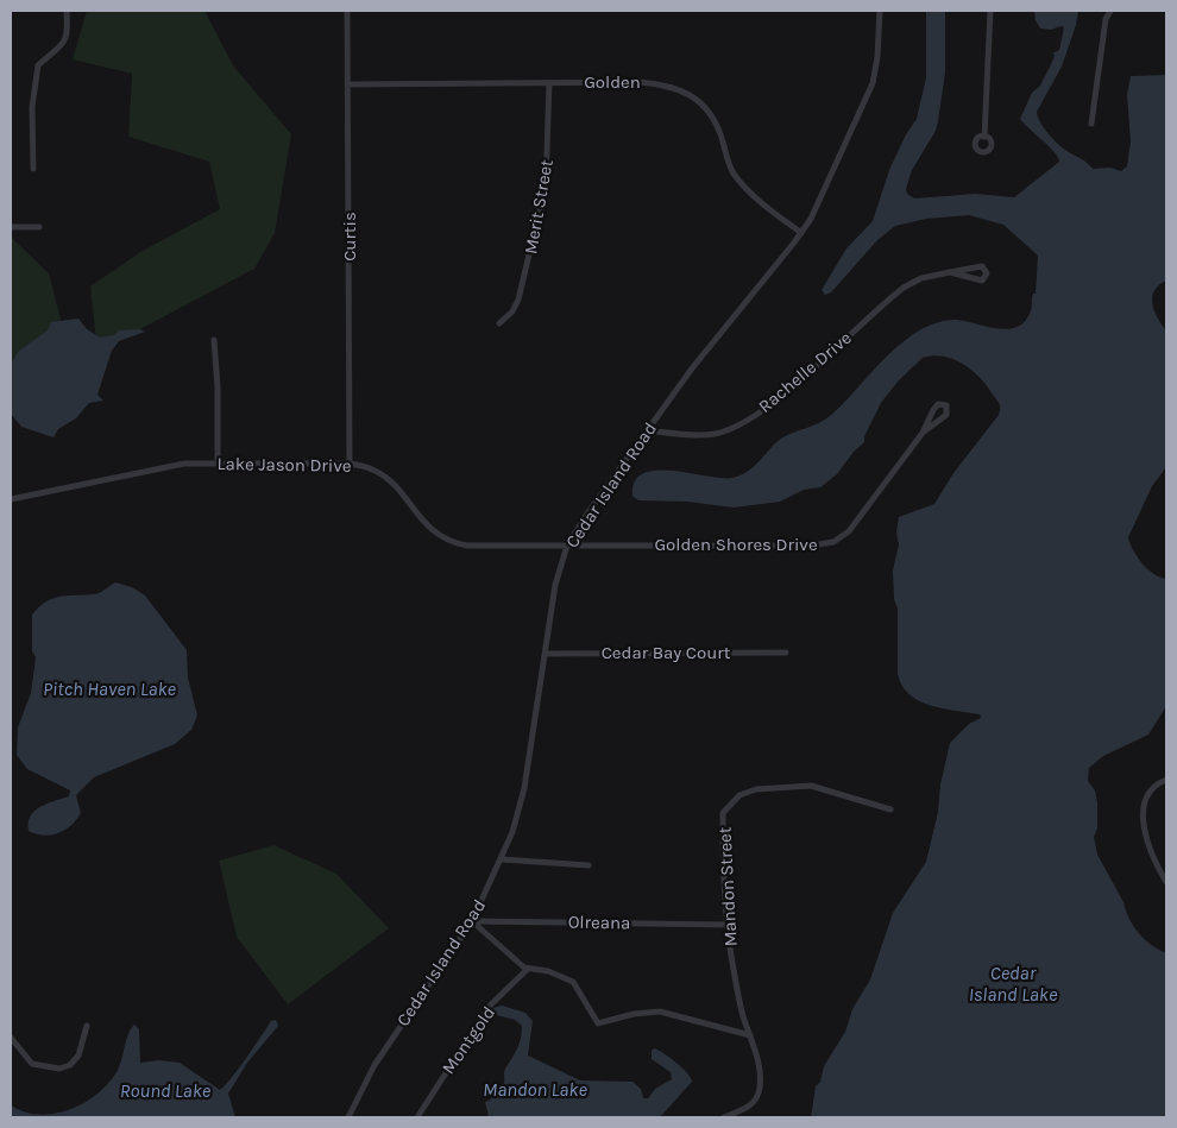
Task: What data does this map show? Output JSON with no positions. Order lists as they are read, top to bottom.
{
  "streets": {
    "street": [
      "Golden",
      "Merit Street",
      "Curtis",
      "Rachelle Drive",
      "Lake Jason Drive",
      "Cedar Island Road",
      "Golden Shores Drive",
      "Cedar Bay Court",
      "Mandon Street",
      "Olreana",
      "Montgold"
    ]
  },
  "crossings": [
    ["Golden", "Merit Street"],
    ["Golden", "Curtis"],
    ["Golden", "Cedar Island Road"],
    ["Curtis", "Lake Jason Drive"],
    ["Rachelle Drive", "Cedar Island Road"],
    ["Lake Jason Drive", "Cedar Island Road"],
    ["Lake Jason Drive", "Golden Shores Drive"],
    ["Cedar Island Road", "Golden Shores Drive"],
    ["Cedar Island Road", "Cedar Bay Court"],
    ["Cedar Island Road", "Olreana"],
    ["Mandon Street", "Olreana"]
  ],
  "water": [
    "Pitch Haven Lake",
    "Cedar Island Lake",
    "Mandon Lake",
    "Round Lake"
  ]
}
